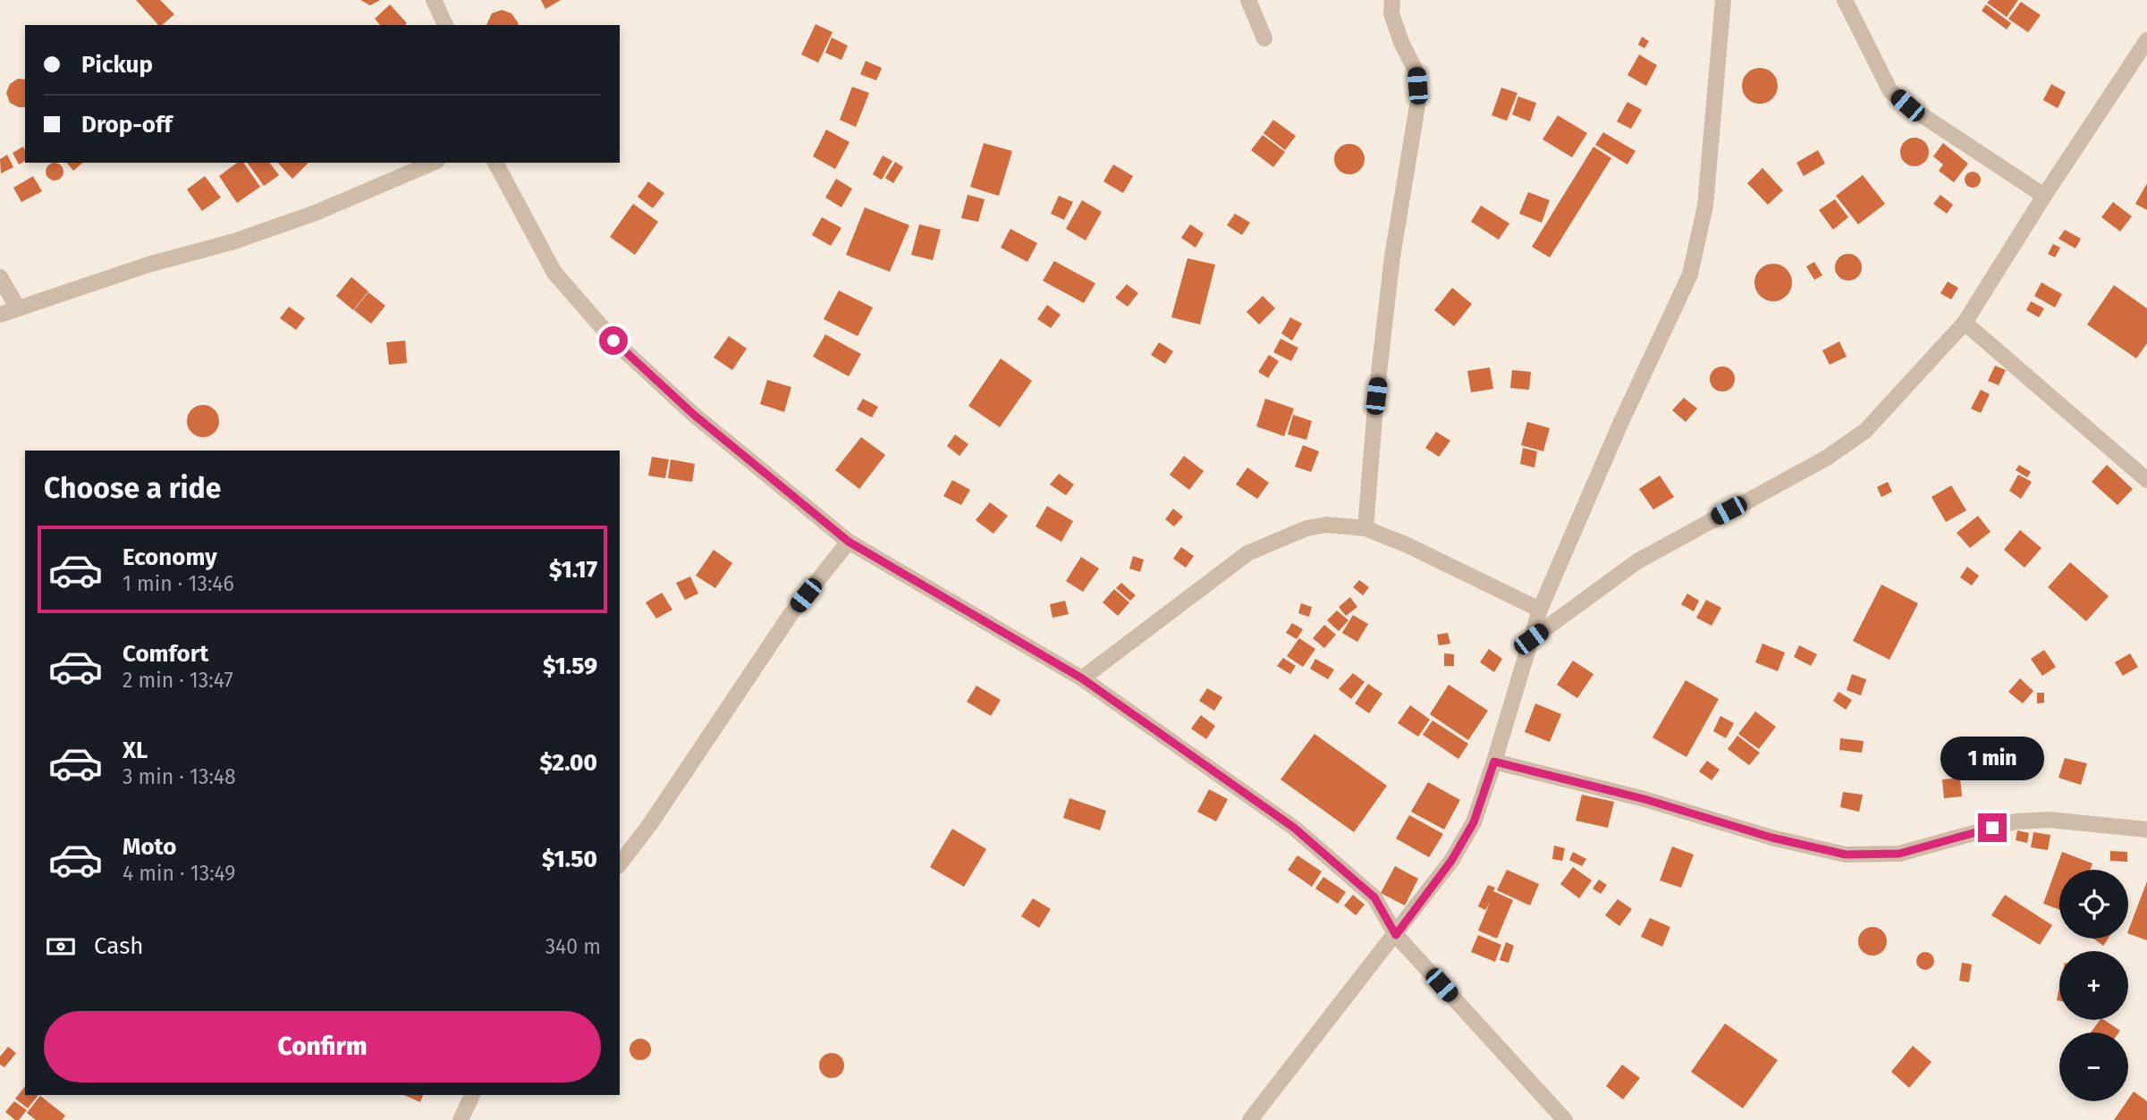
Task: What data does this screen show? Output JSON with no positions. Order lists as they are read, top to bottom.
{
  "page": {
    "banner": ["Pickup", "Drop-off"],
    "heading": "Choose a ride",
    "list": [
      {
        "name": "Economy",
        "note": "1 min · 13:46",
        "value": "$1.17"
      },
      {
        "name": "Comfort",
        "note": "2 min · 13:47",
        "value": "$1.59"
      },
      {
        "name": "XL",
        "note": "3 min · 13:48",
        "value": "$2.00"
      },
      {
        "name": "Moto",
        "note": "4 min · 13:49",
        "value": "$1.50"
      }
    ],
    "bubble": "1 min",
    "map_buttons": ["+", "−"],
    "pay": ["Cash", "340 m"],
    "buttons": "Confirm"
  }
}
